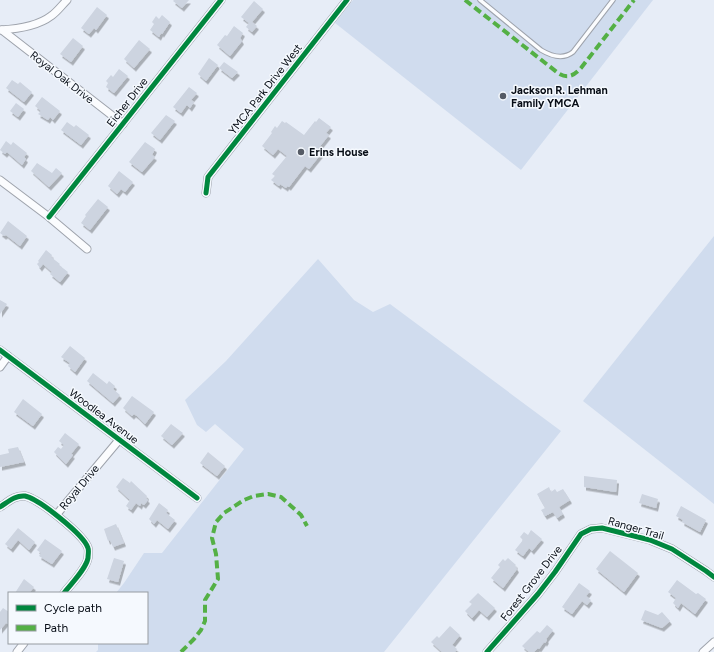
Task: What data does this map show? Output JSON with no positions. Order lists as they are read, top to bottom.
{
  "streets": {
    "street": [
      "Royal Oak Drive",
      "YMCA Park Drive West",
      "Eicher Drive",
      "Woodlea Avenue",
      "Royal Drive",
      "Ranger Trail",
      "Forest Grove Drive"
    ]
  },
  "crossings": [
    ["Royal Oak Drive", "Eicher Drive"],
    ["Woodlea Avenue", "Royal Drive"],
    ["Ranger Trail", "Forest Grove Drive"]
  ],
  "places": ["Jackson R. Lehman Family YMCA", "Erins House"],
  "legend": ["Cycle path", "Path"]
}
